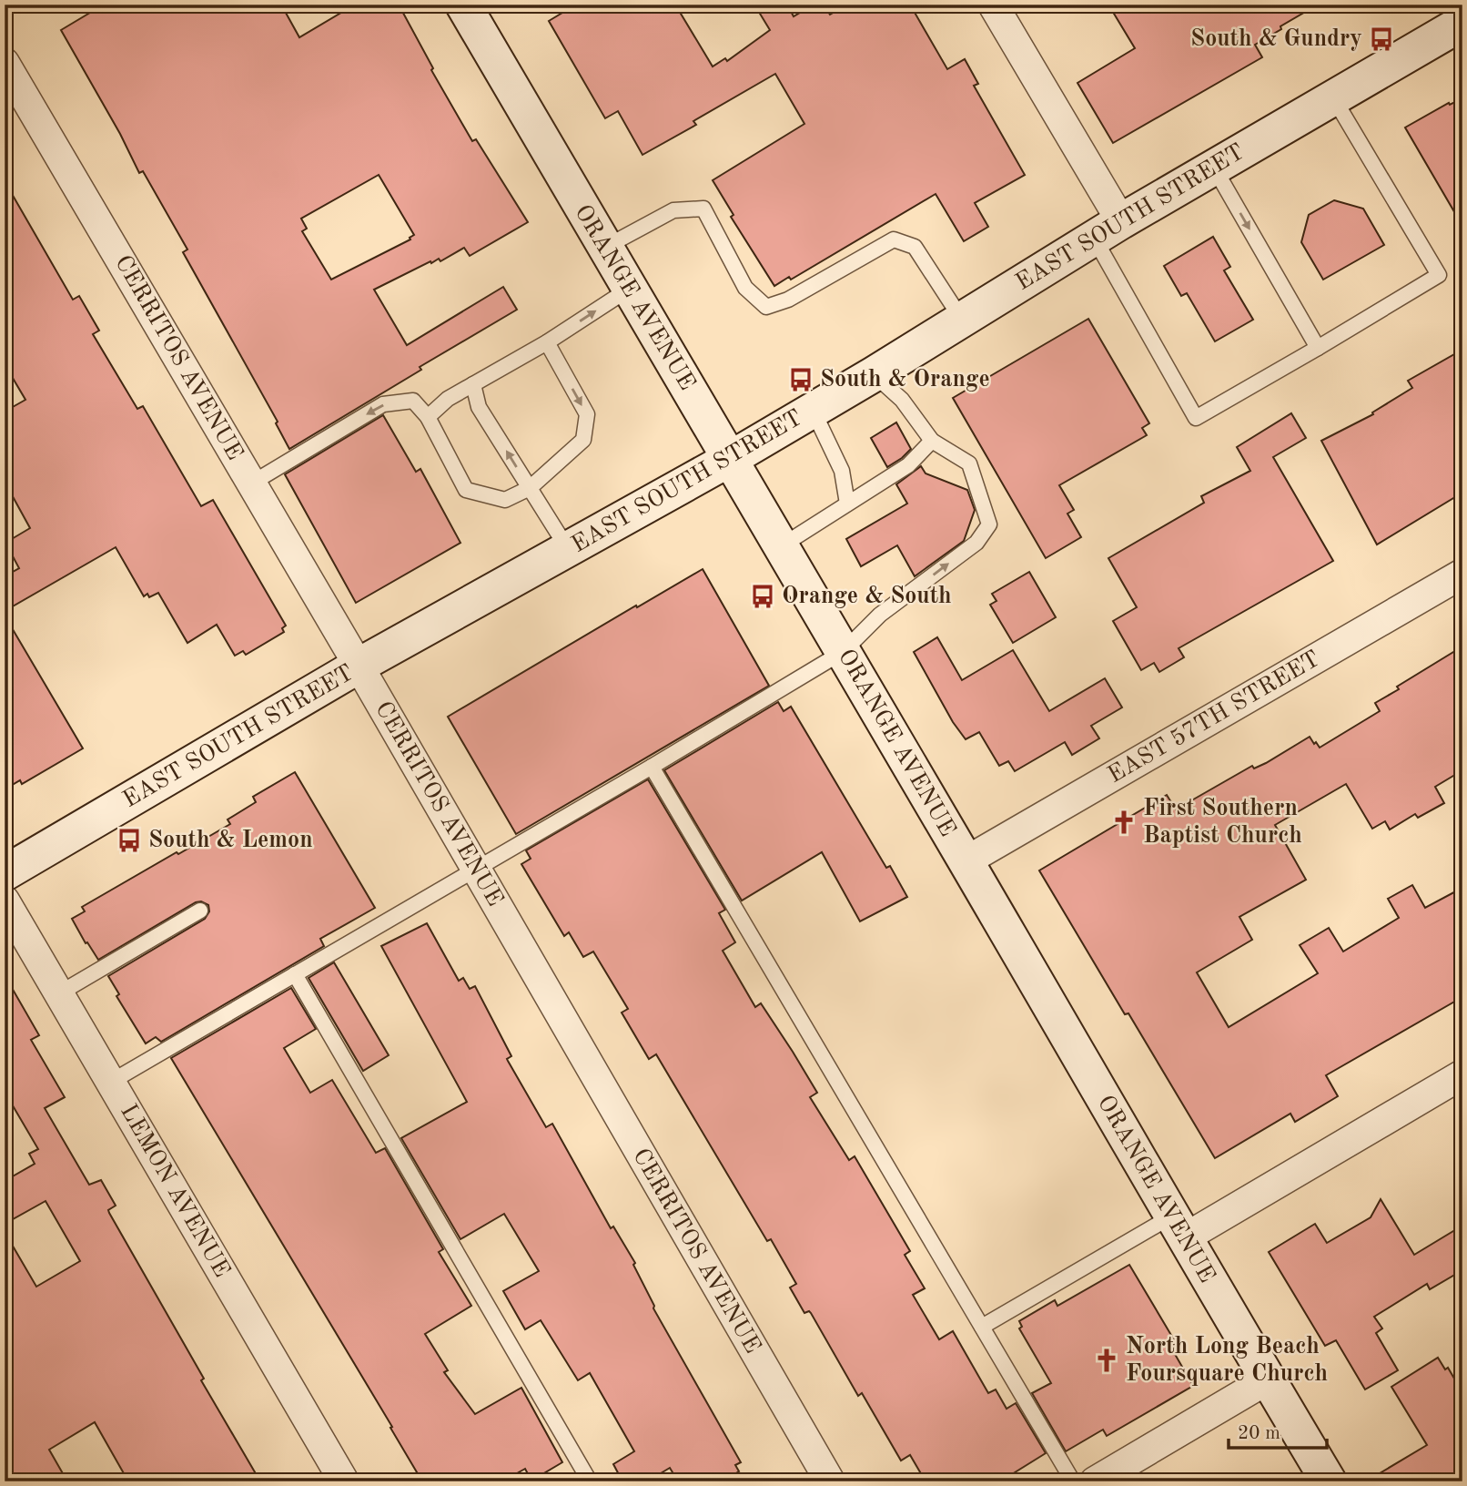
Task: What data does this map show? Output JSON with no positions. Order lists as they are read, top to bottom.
{
  "streets": {
    "street": [
      "EAST SOUTH STREET",
      "ORANGE AVENUE",
      "CERRITOS AVENUE",
      "EAST 57TH STREET",
      "LEMON AVENUE"
    ]
  },
  "crossings": [
    ["EAST SOUTH STREET", "ORANGE AVENUE"],
    ["EAST SOUTH STREET", "CERRITOS AVENUE"],
    ["ORANGE AVENUE", "EAST 57TH STREET"]
  ],
  "places": {
    "bus stop": [
      "South & Gundry",
      "South & Orange",
      "Orange & South",
      "South & Lemon"
    ],
    "church": ["First Southern Baptist Church", "North Long Beach Foursquare Church"]
  },
  "scale_bar": "20 m"
}
